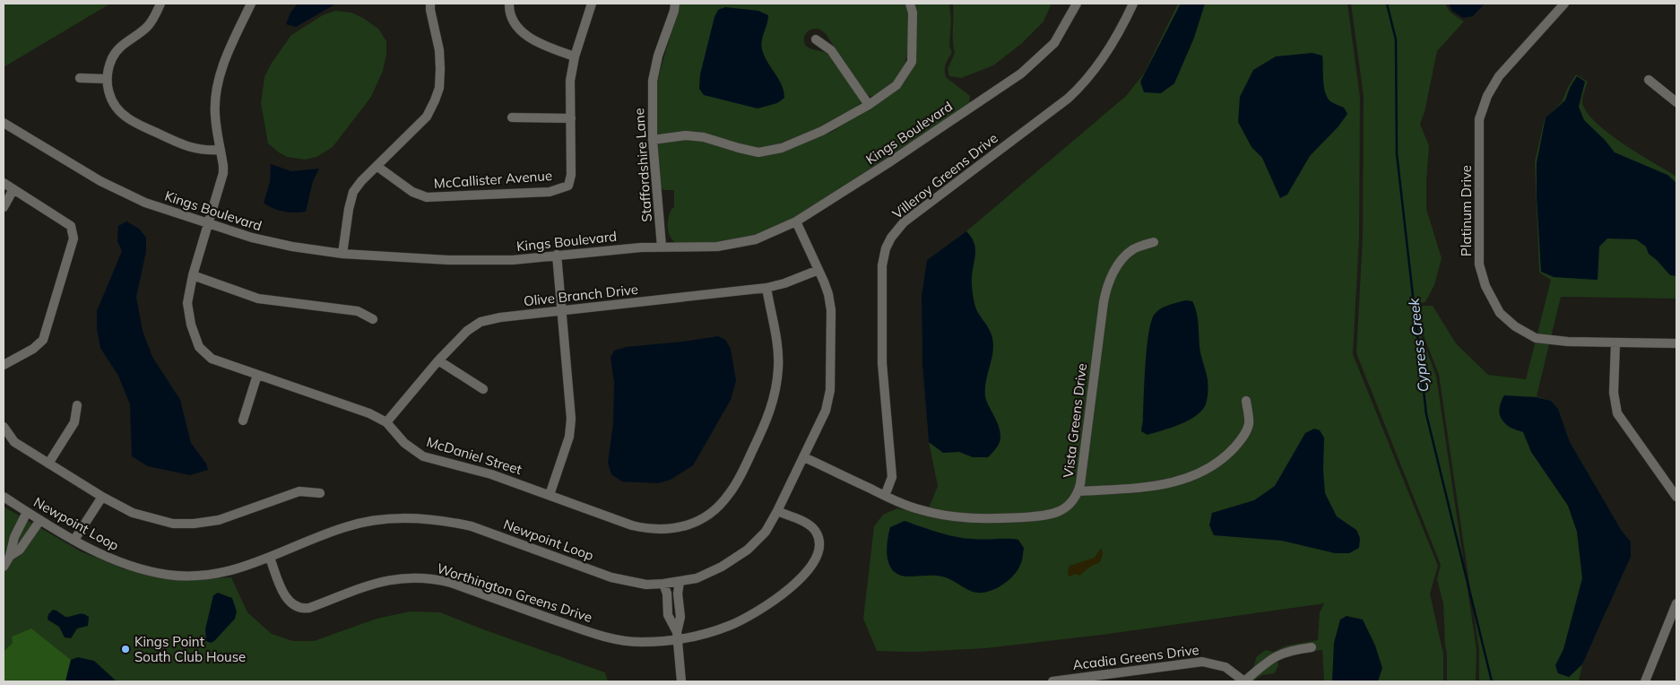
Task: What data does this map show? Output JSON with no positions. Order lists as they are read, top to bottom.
{
  "streets": {
    "street": [
      "Kings Boulevard",
      "Staffordshire Lane",
      "Villeroy Greens Drive",
      "McCallister Avenue",
      "Platinum Drive",
      "Olive Branch Drive",
      "Vista Greens Drive",
      "McDaniel Street",
      "Newpoint Loop",
      "Worthington Greens Drive",
      "Acadia Greens Drive"
    ]
  },
  "crossings": [
    ["Kings Boulevard", "Staffordshire Lane"],
    ["Kings Boulevard", "McDaniel Street"],
    ["Kings Boulevard", "Newpoint Loop"],
    ["Villeroy Greens Drive", "Vista Greens Drive"],
    ["Olive Branch Drive", "McDaniel Street"],
    ["Olive Branch Drive", "Newpoint Loop"],
    ["Vista Greens Drive", "Newpoint Loop"],
    ["Newpoint Loop", "Worthington Greens Drive"]
  ],
  "water": ["Cypress Creek"],
  "places": ["Kings Point South Club House"]
}
